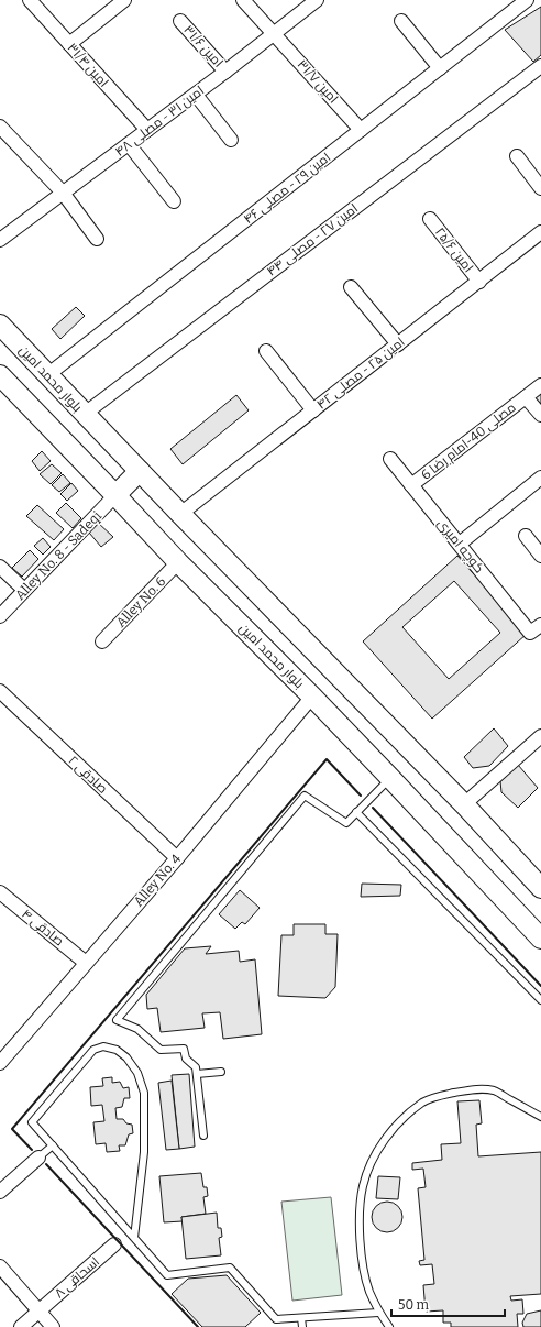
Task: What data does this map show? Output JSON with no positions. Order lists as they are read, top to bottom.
{
  "streets": {
    "main road": ["بلوار محمد امین"],
    "street": [
      "امین ۳۱/۶",
      "امین ۳۱/۴",
      "امین ۳۱/۷",
      "امین ۳۱ - مصلی ۴۸",
      "امین ۲۹ - مصلی ۴۶",
      "امین ۲۷ - مصلی ۴۴",
      "امین ۲۵/۶",
      "امین ۲۵ - مصلی ۴۲",
      "مصلی 40-امام رضا 6",
      "کوچه امیری",
      "Alley No. 8 - Sadeqi",
      "Alley No. 6",
      "صادقی ۲",
      "Alley No. 4",
      "صادقی ۴",
      "اسحاقی ۸"
    ]
  },
  "crossings": [
    ["امین ۳۱/۶", "امین ۳۱ - مصلی ۴۸"],
    ["امین ۳۱/۴", "امین ۳۱ - مصلی ۴۸"],
    ["امین ۳۱/۷", "امین ۳۱ - مصلی ۴۸"],
    ["امین ۳۱/۷", "امین ۲۹ - مصلی ۴۶"],
    ["امین ۲۹ - مصلی ۴۶", "بلوار محمد امین"],
    ["امین ۲۷ - مصلی ۴۴", "بلوار محمد امین"],
    ["امین ۲۵/۶", "امین ۲۵ - مصلی ۴۲"],
    ["امین ۲۵ - مصلی ۴۲", "بلوار محمد امین"],
    ["بلوار محمد امین", "Alley No. 8 - Sadeqi"],
    ["بلوار محمد امین", "Alley No. 6"],
    ["بلوار محمد امین", "Alley No. 4"],
    ["مصلی 40-امام رضا 6", "کوچه امیری"],
    ["صادقی ۲", "Alley No. 4"],
    ["Alley No. 4", "صادقی ۴"]
  ],
  "scale_bar": "50 m"
}
